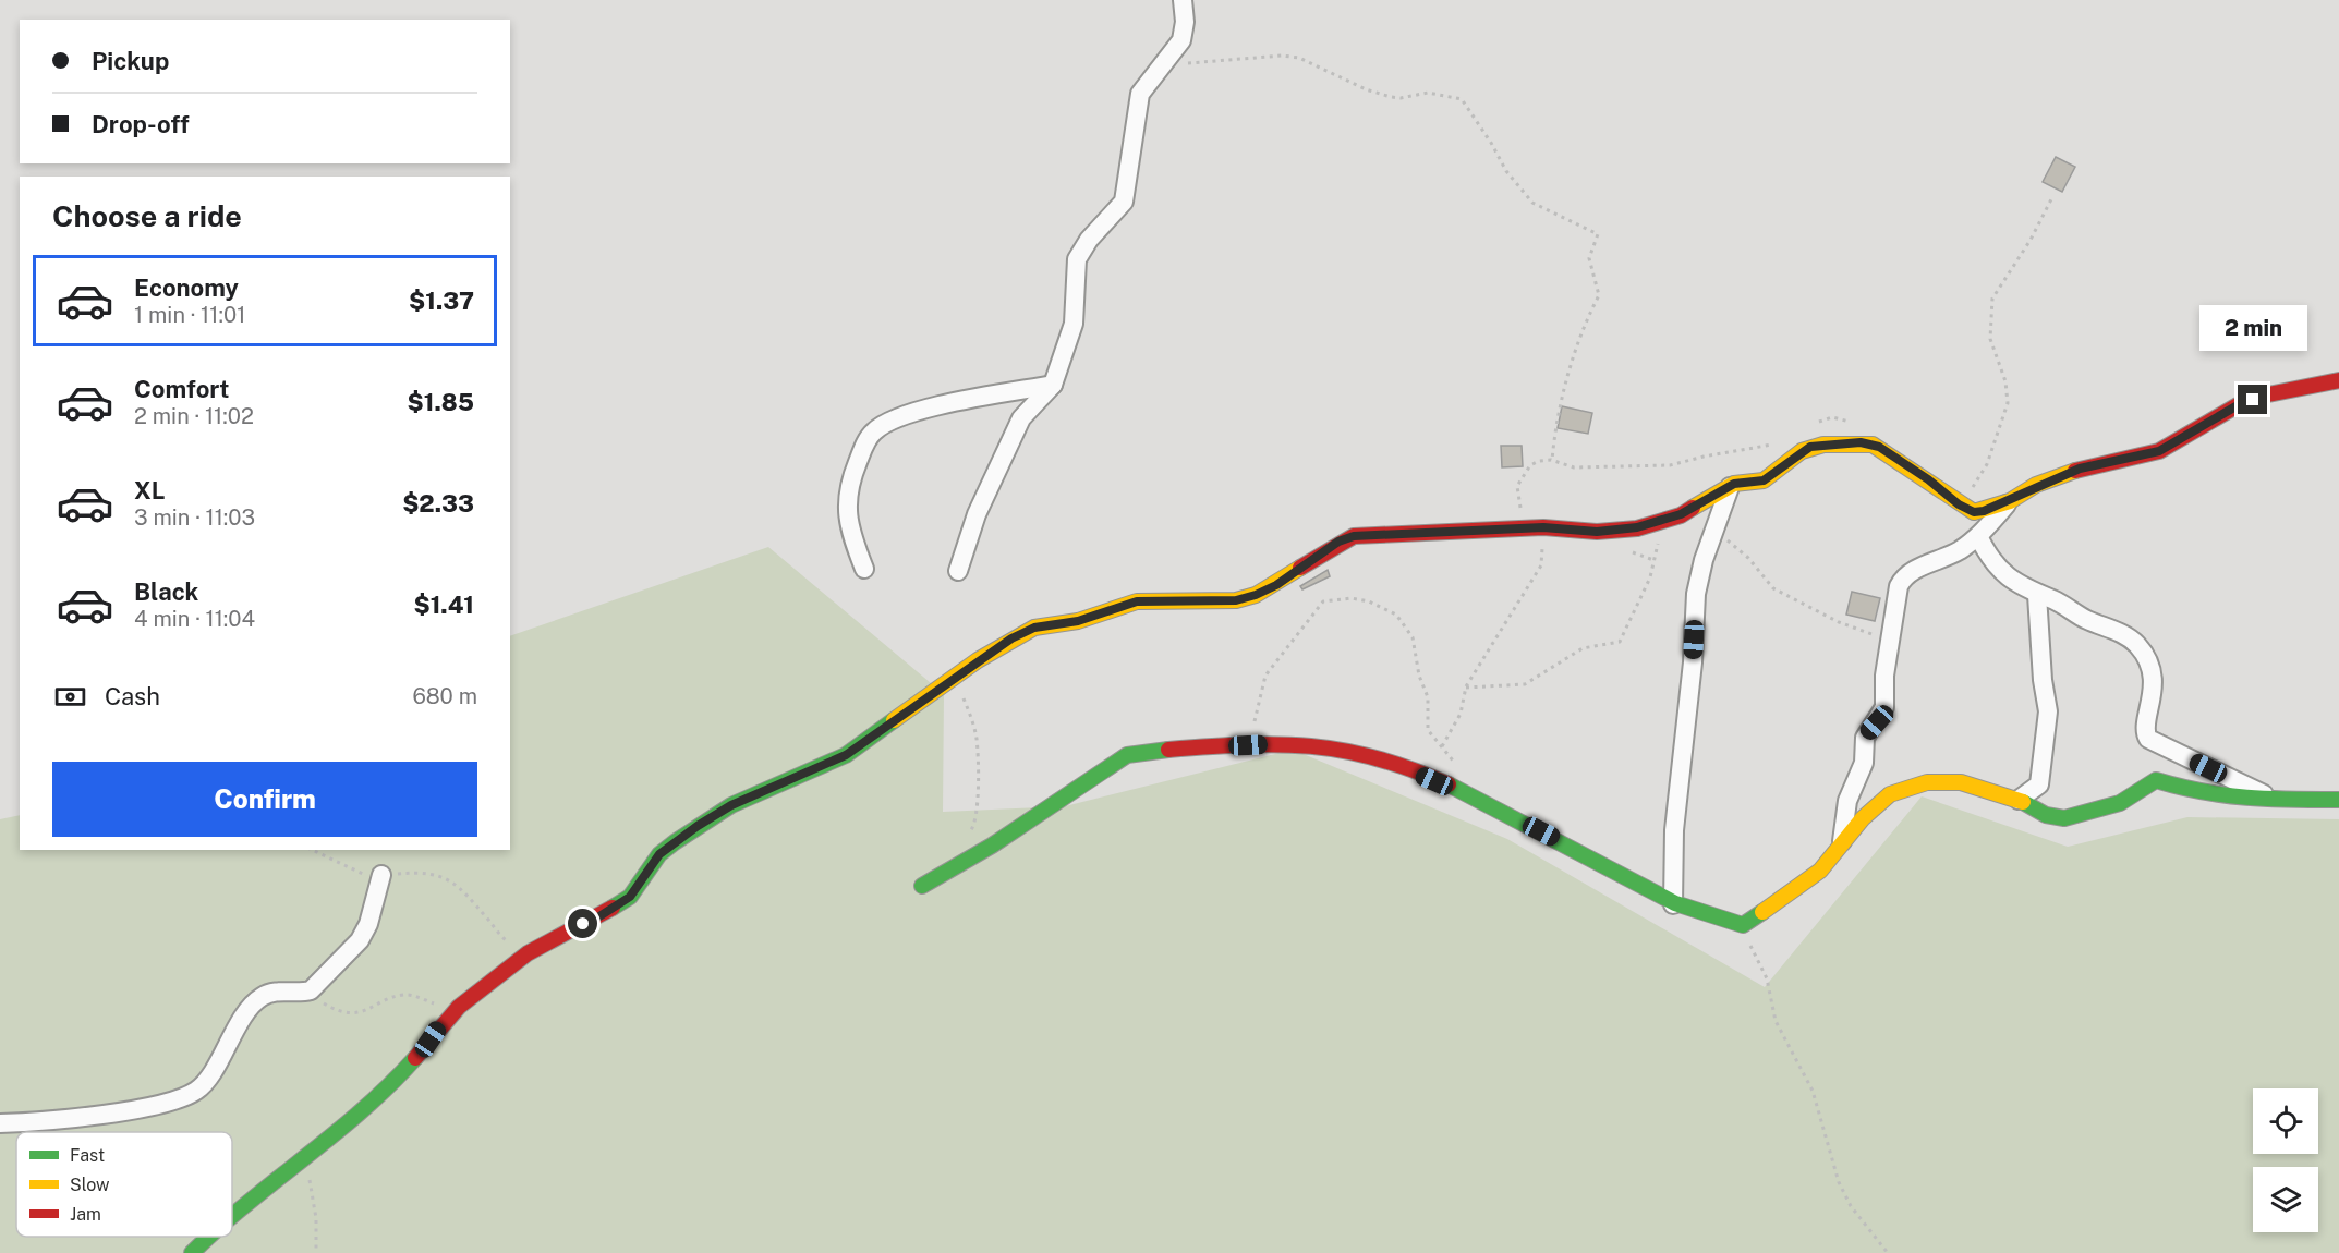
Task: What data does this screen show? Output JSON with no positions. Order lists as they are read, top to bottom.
{
  "legend": ["Fast", "Slow", "Jam"],
  "page": {
    "banner": ["Pickup", "Drop-off"],
    "heading": "Choose a ride",
    "list": [
      {
        "name": "Economy",
        "note": "1 min · 11:01",
        "value": "$1.37"
      },
      {
        "name": "Comfort",
        "note": "2 min · 11:02",
        "value": "$1.85"
      },
      {
        "name": "XL",
        "note": "3 min · 11:03",
        "value": "$2.33"
      },
      {
        "name": "Black",
        "note": "4 min · 11:04",
        "value": "$1.41"
      }
    ],
    "bubble": "2 min",
    "pay": ["Cash", "680 m"],
    "buttons": "Confirm"
  }
}
